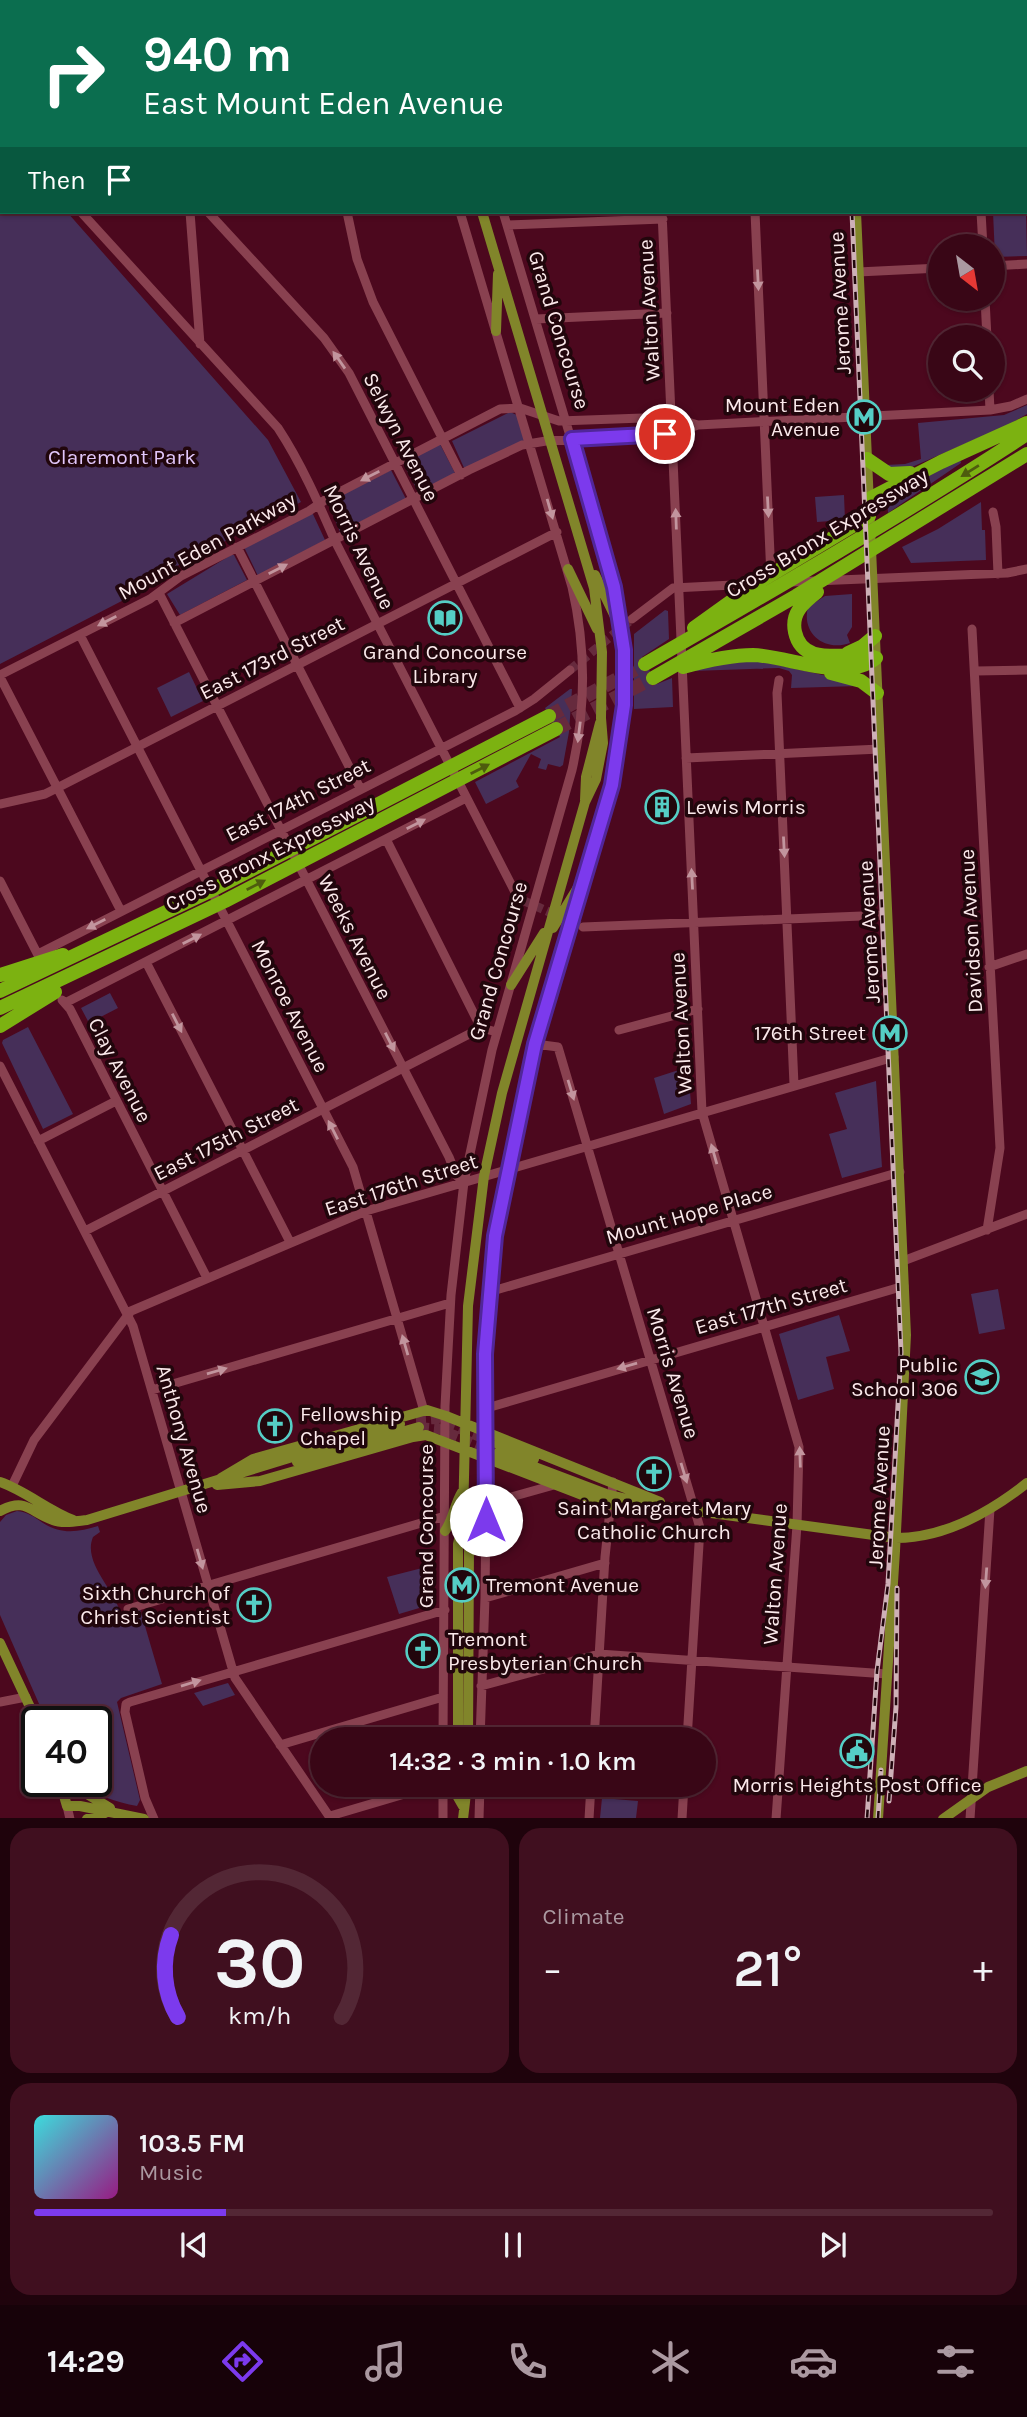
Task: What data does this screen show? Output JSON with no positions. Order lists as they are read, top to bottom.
{
  "streets": {
    "highway": ["Cross Bronx Expressway"],
    "main road": ["Jerome Avenue", "Grand Concourse"],
    "street": [
      "Walton Avenue",
      "Selwyn Avenue",
      "Mount Eden Parkway",
      "Morris Avenue",
      "East 173rd Street",
      "East 174th Street",
      "Davidson Avenue",
      "Weeks Avenue",
      "Monroe Avenue",
      "Clay Avenue",
      "East 175th Street",
      "East 176th Street",
      "Mount Hope Place",
      "East 177th Street",
      "Anthony Avenue"
    ]
  },
  "crossings": [
    ["Jerome Avenue", "Cross Bronx Expressway"],
    ["Jerome Avenue", "East 176th Street"],
    ["Jerome Avenue", "Mount Hope Place"],
    ["Jerome Avenue", "East 177th Street"],
    ["Walton Avenue", "Cross Bronx Expressway"],
    ["Walton Avenue", "East 176th Street"],
    ["Walton Avenue", "Mount Hope Place"],
    ["Walton Avenue", "East 177th Street"],
    ["Grand Concourse", "Mount Eden Parkway"],
    ["Grand Concourse", "Morris Avenue"],
    ["Grand Concourse", "East 173rd Street"],
    ["Grand Concourse", "Weeks Avenue"],
    ["Grand Concourse", "East 176th Street"],
    ["Grand Concourse", "Mount Hope Place"],
    ["Grand Concourse", "East 177th Street"],
    ["Selwyn Avenue", "Mount Eden Parkway"],
    ["Selwyn Avenue", "East 173rd Street"],
    ["Selwyn Avenue", "East 174th Street"],
    ["Mount Eden Parkway", "Morris Avenue"],
    ["Mount Eden Parkway", "Weeks Avenue"],
    ["Mount Eden Parkway", "Monroe Avenue"],
    ["Morris Avenue", "East 173rd Street"],
    ["Morris Avenue", "East 174th Street"],
    ["Morris Avenue", "East 176th Street"],
    ["Morris Avenue", "Mount Hope Place"],
    ["Morris Avenue", "East 177th Street"],
    ["East 173rd Street", "Weeks Avenue"],
    ["East 173rd Street", "Monroe Avenue"],
    ["East 174th Street", "Weeks Avenue"],
    ["East 174th Street", "Monroe Avenue"],
    ["East 174th Street", "Clay Avenue"],
    ["Weeks Avenue", "East 175th Street"],
    ["Weeks Avenue", "East 176th Street"],
    ["Monroe Avenue", "East 175th Street"],
    ["Monroe Avenue", "East 176th Street"],
    ["Clay Avenue", "East 175th Street"],
    ["Clay Avenue", "East 176th Street"],
    ["East 175th Street", "Anthony Avenue"],
    ["East 176th Street", "Anthony Avenue"]
  ],
  "one_way": ["Walton Avenue", "East 177th Street"],
  "parks": ["Claremont Park"],
  "places": {
    "metro station": ["Mount Eden Avenue", "176th Street", "Tremont Avenue"],
    "library": ["Grand Concourse Library"],
    "building": ["Lewis Morris"],
    "school or university": ["Public School 306"],
    "church": [
      "Fellowship Chapel",
      "Saint Margaret Mary Catholic Church",
      "Sixth Church of Christ Scientist",
      "Tremont Presbyterian Church"
    ],
    "public building": ["Morris Heights Post Office"]
  },
  "north": "bottom right",
  "page": {
    "turn": ["940 m", "East Mount Eden Avenue"],
    "then": "Then",
    "limit": "40",
    "trip": "14:32 · 3 min · 1.0 km",
    "tile": "Climate",
    "heat": ["−", "21°", "+"],
    "song": ["103.5 FM", "Music"],
    "tabs": "14:29",
    "gauge": ["30", "km/h"]
  }
}
